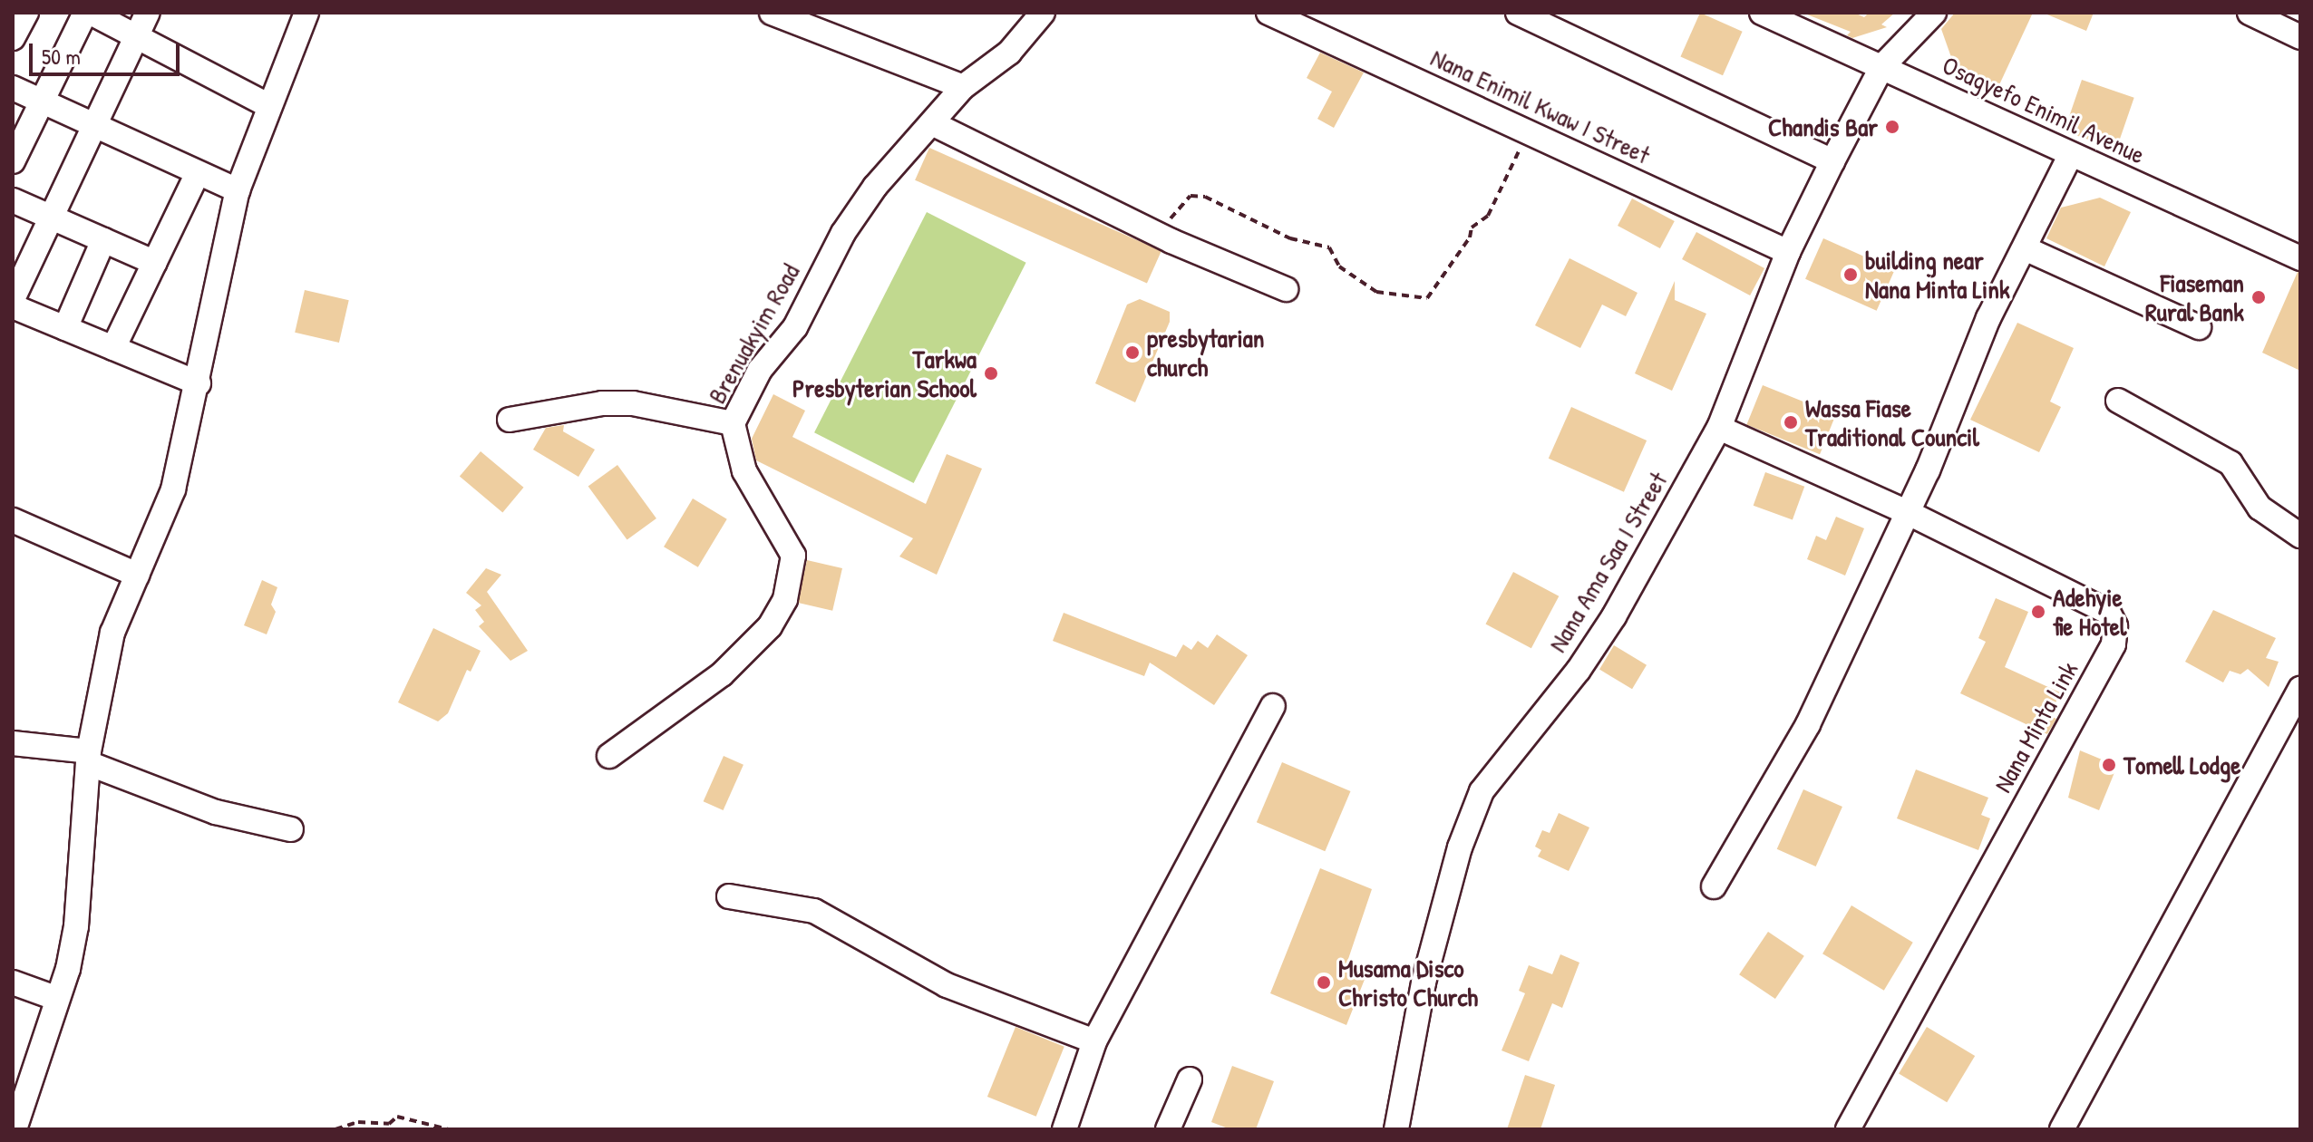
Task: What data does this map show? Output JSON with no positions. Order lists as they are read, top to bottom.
{
  "streets": {
    "street": [
      "Nana Enimil Kwaw I Street",
      "Osagyefo Enimil Avenue",
      "Brenuakyim Road",
      "Nana Ama Saa I Street",
      "Nana Minta Link"
    ]
  },
  "crossings": [
    ["Nana Enimil Kwaw I Street", "Nana Ama Saa I Street"],
    ["Osagyefo Enimil Avenue", "Nana Ama Saa I Street"],
    ["Nana Ama Saa I Street", "Nana Minta Link"]
  ],
  "places": [
    "Chandis Bar",
    "building near Nana Minta Link",
    "Fiaseman Rural Bank",
    "presbytarian church",
    "Tarkwa Presbyterian School",
    "Wassa Fiase Traditional Council",
    "Adehyie fie Hotel",
    "Tomell Lodge",
    "Musama Disco Christo Church"
  ],
  "scale_bar": "50 m"
}
